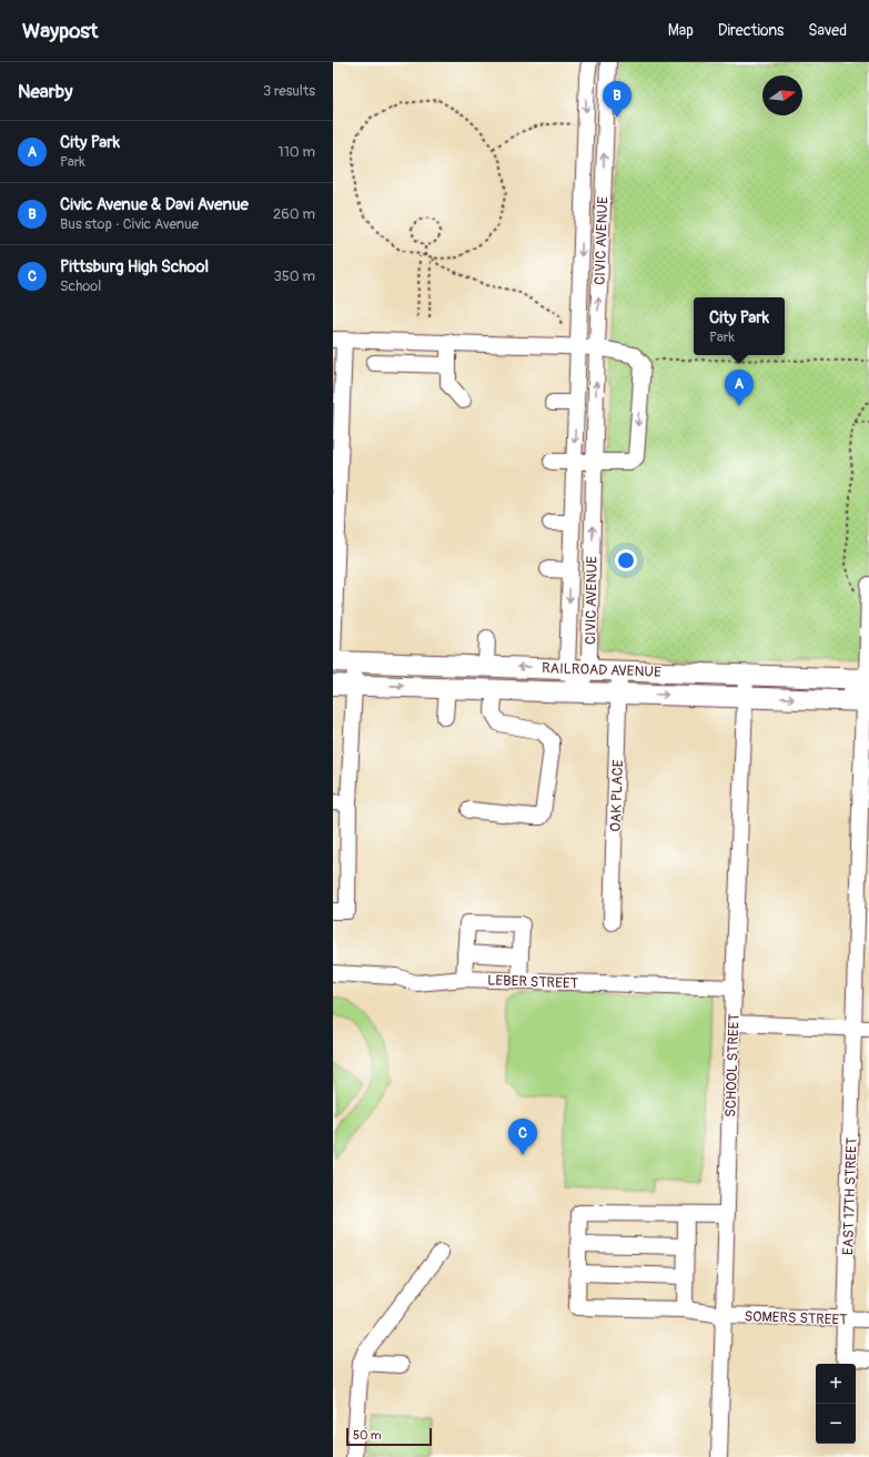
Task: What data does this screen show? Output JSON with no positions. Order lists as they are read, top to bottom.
{
  "streets": {
    "main road": ["RAILROAD AVENUE"],
    "street": [
      "CIVIC AVENUE",
      "OAK PLACE",
      "LEBER STREET",
      "SCHOOL STREET",
      "EAST 17TH STREET",
      "SOMERS STREET"
    ]
  },
  "crossings": [
    ["CIVIC AVENUE", "RAILROAD AVENUE"],
    ["RAILROAD AVENUE", "OAK PLACE"],
    ["RAILROAD AVENUE", "SCHOOL STREET"],
    ["RAILROAD AVENUE", "EAST 17TH STREET"],
    ["LEBER STREET", "SCHOOL STREET"],
    ["SCHOOL STREET", "SOMERS STREET"],
    ["EAST 17TH STREET", "SOMERS STREET"]
  ],
  "scale_bar": "50 m",
  "north": "right",
  "page": {
    "header": "Waypost",
    "nav": ["Map", "Directions", "Saved"],
    "heading": ["Nearby", "3 results"],
    "pins": ["B", "A", "C"],
    "list": [
      {
        "mark": "A",
        "name": "City Park",
        "note": "Park",
        "value": "110 m"
      },
      {
        "mark": "B",
        "name": "Civic Avenue & Davi Avenue",
        "note": "Bus stop · Civic Avenue",
        "value": "260 m"
      },
      {
        "mark": "C",
        "name": "Pittsburg High School",
        "note": "School",
        "value": "350 m"
      }
    ],
    "popup": ["City Park", "Park"],
    "map_buttons": ["+", "−"],
    "scale": "50 m"
  }
}
